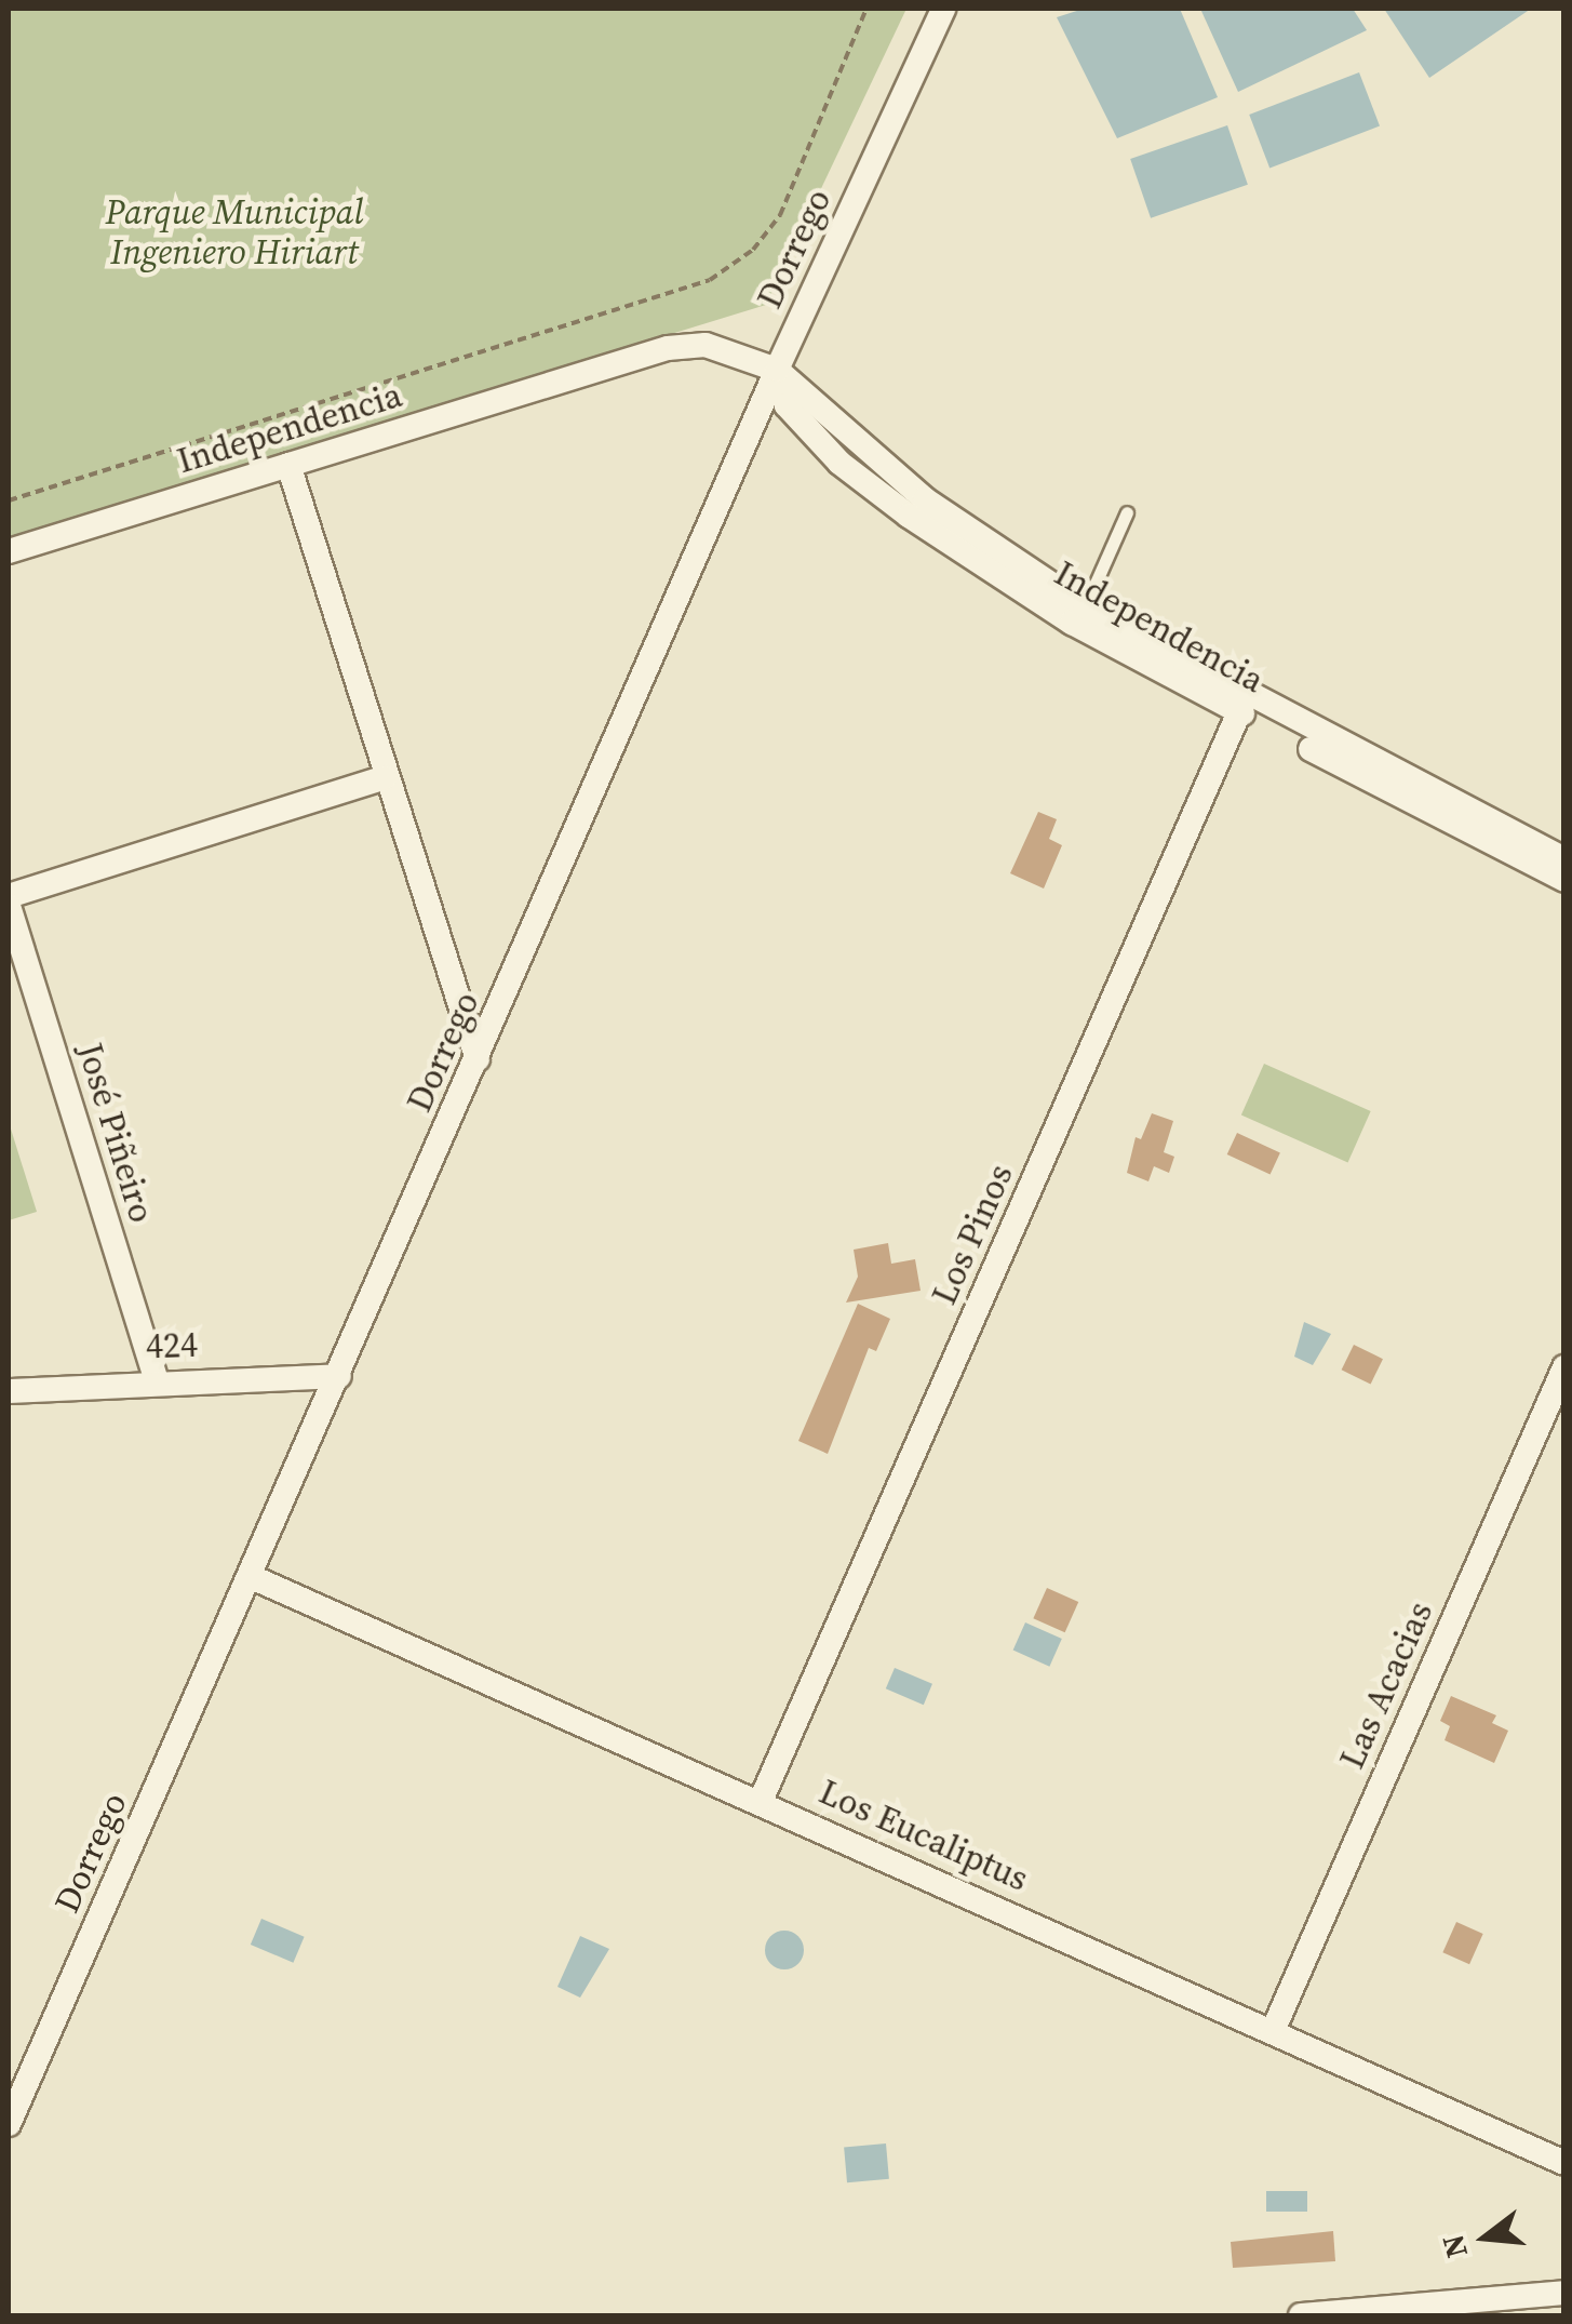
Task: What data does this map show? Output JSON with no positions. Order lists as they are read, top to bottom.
{
  "streets": {
    "street": [
      "Dorrego",
      "Independencia",
      "José Piñeiro",
      "Los Pinos",
      "424",
      "Las Acacias",
      "Los Eucaliptus"
    ]
  },
  "crossings": [
    ["Dorrego", "Independencia"],
    ["Dorrego", "424"],
    ["Dorrego", "Los Eucaliptus"],
    ["Independencia", "Los Pinos"],
    ["José Piñeiro", "424"],
    ["Los Pinos", "Los Eucaliptus"],
    ["Las Acacias", "Los Eucaliptus"]
  ],
  "parks": ["Parque Municipal Ingeniero Hiriart"],
  "north": "left"
}
